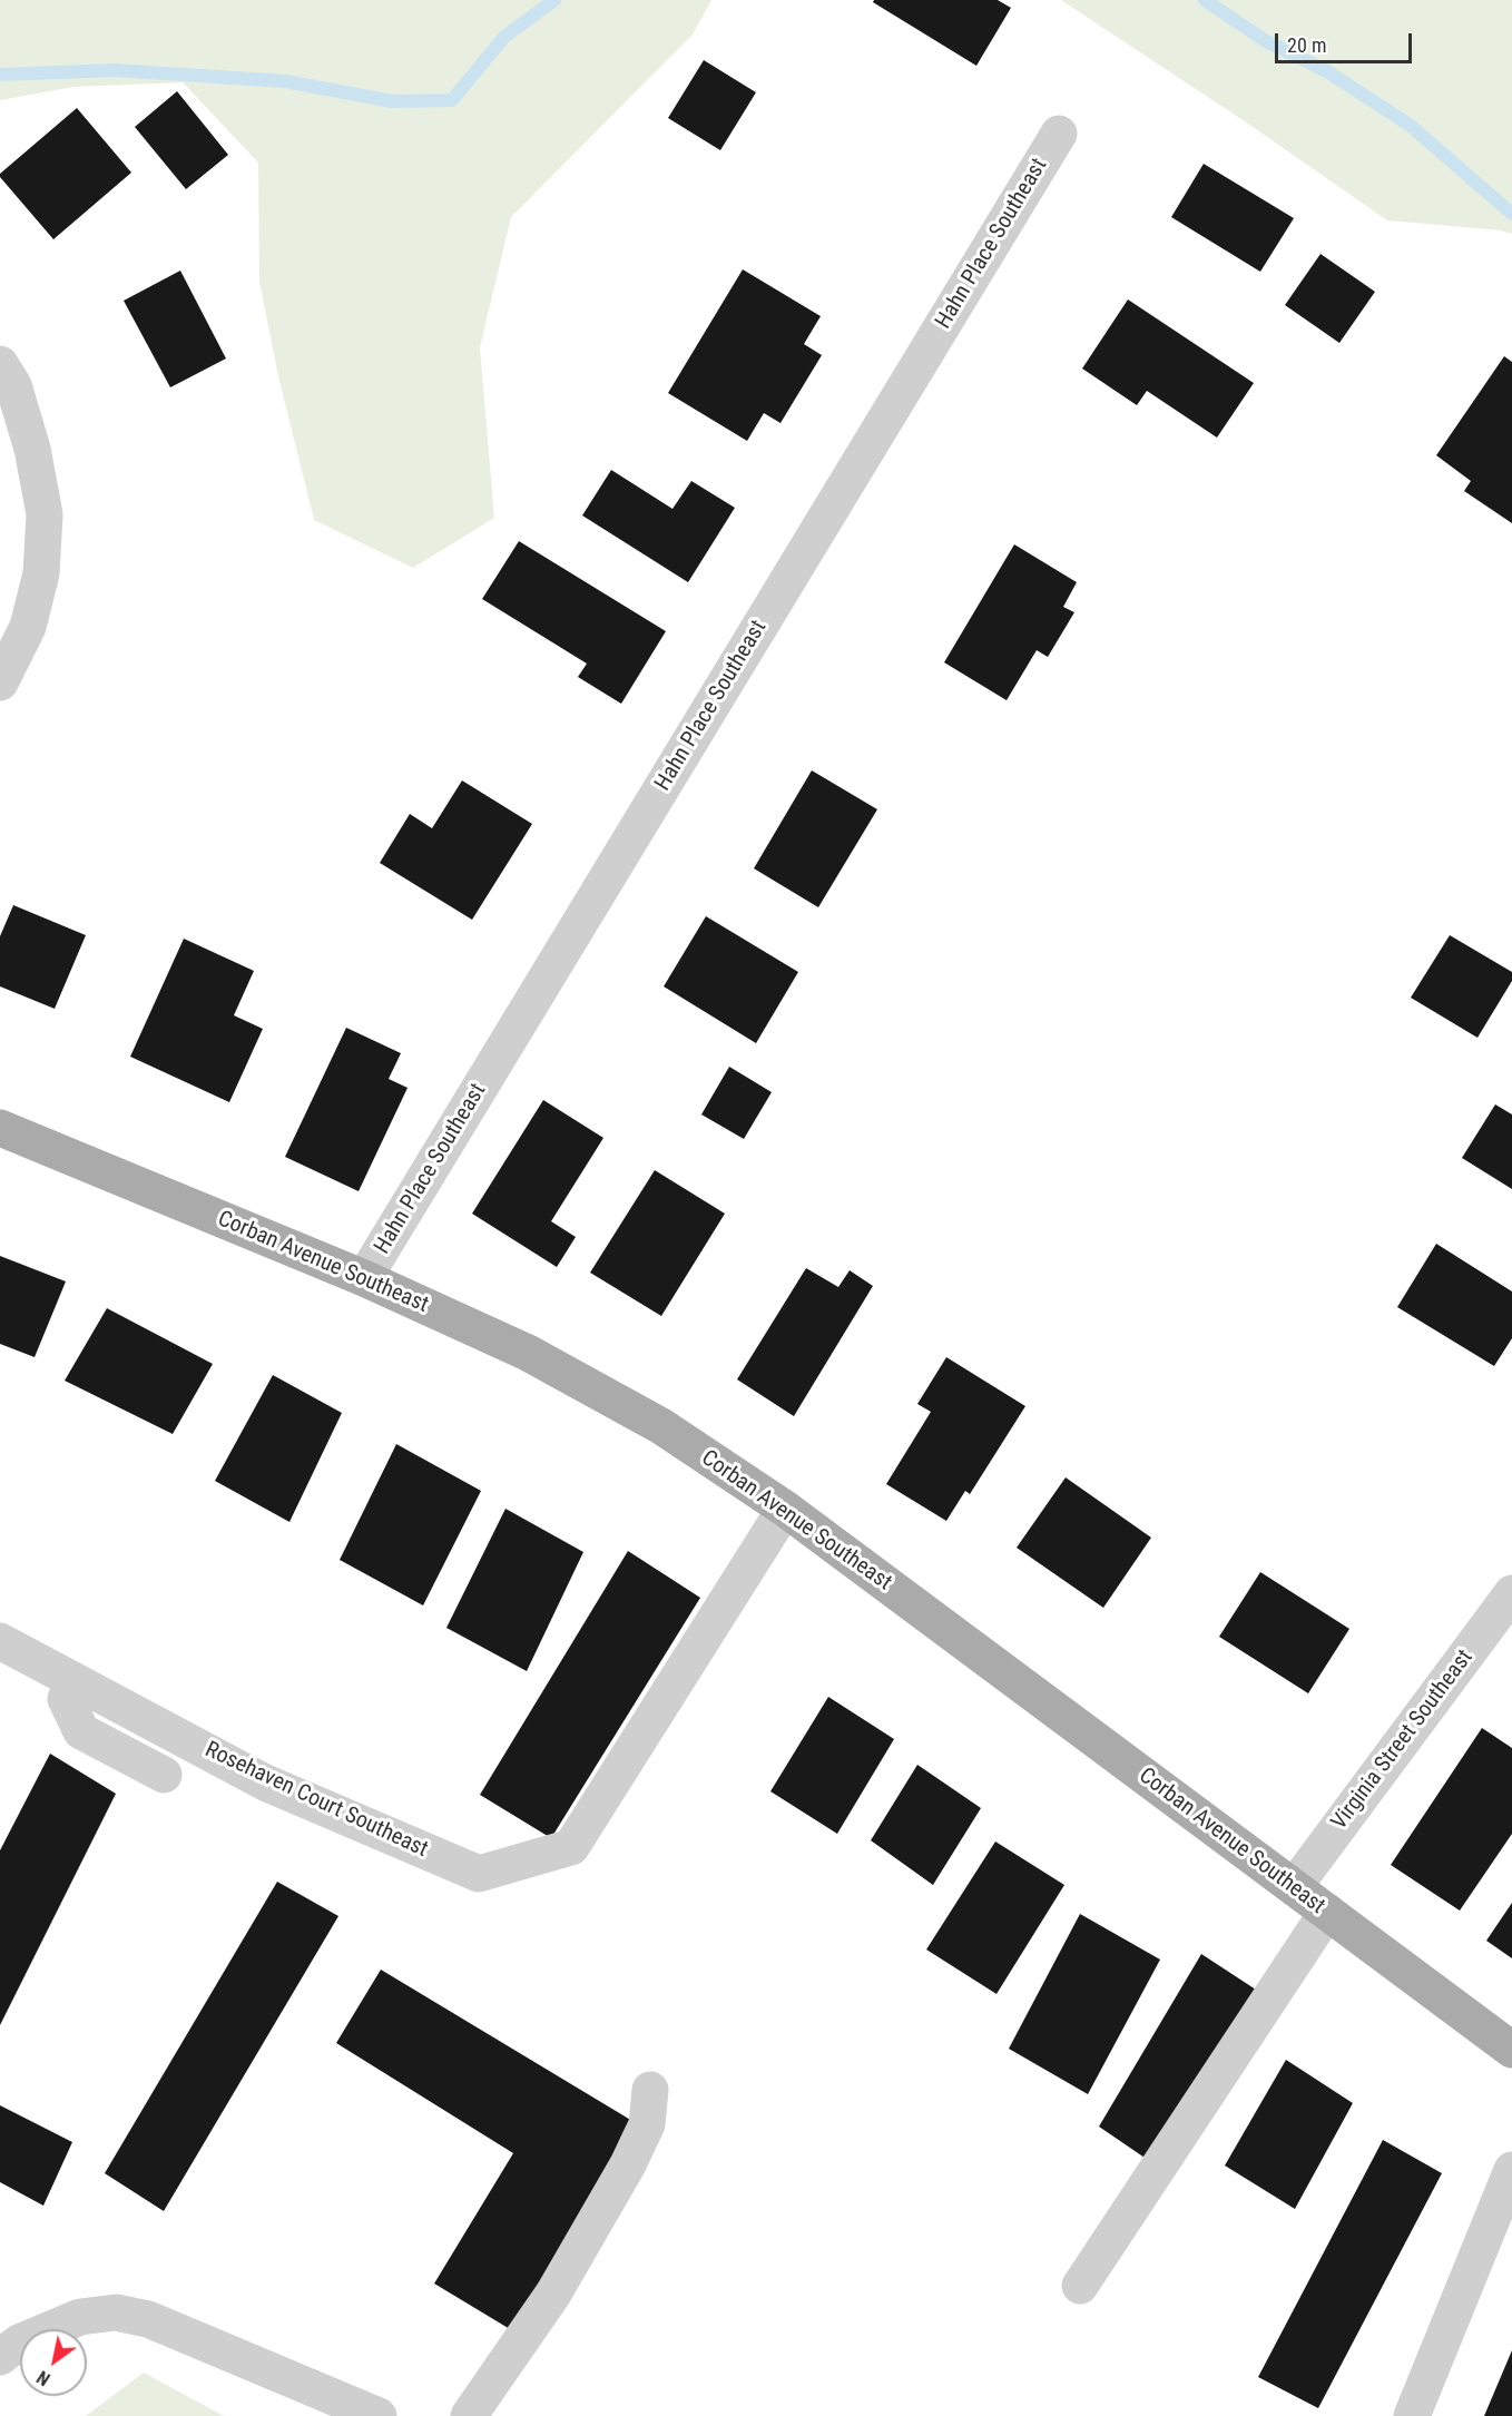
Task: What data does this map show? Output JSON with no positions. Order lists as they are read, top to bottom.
{
  "streets": {
    "main road": ["Corban Avenue Southeast"],
    "street": ["Hahn Place Southeast", "Virginia Street Southeast", "Rosehaven Court Southeast"]
  },
  "crossings": [
    ["Hahn Place Southeast", "Corban Avenue Southeast"],
    ["Corban Avenue Southeast", "Virginia Street Southeast"],
    ["Corban Avenue Southeast", "Rosehaven Court Southeast"]
  ],
  "scale_bar": "20 m",
  "north": "bottom left"
}
